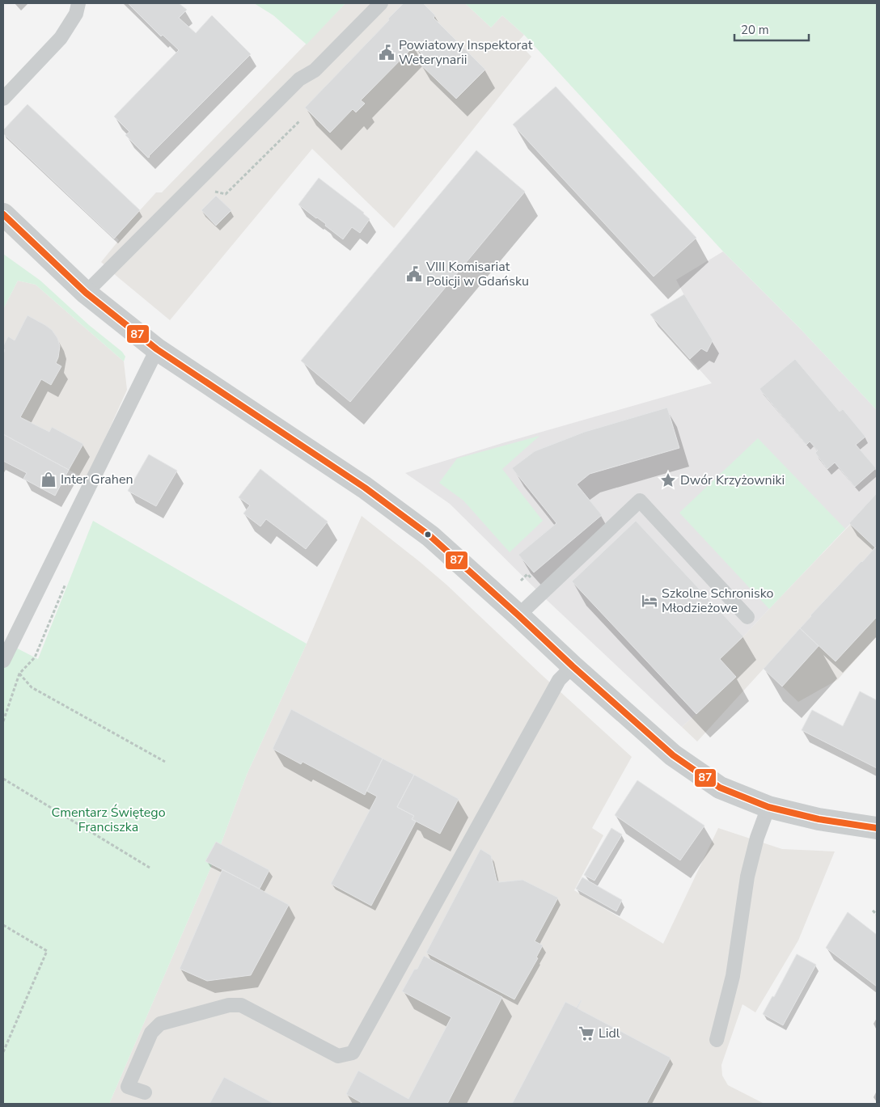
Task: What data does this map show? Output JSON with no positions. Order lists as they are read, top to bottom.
{
  "parks": ["Cmentarz Świętego Franciszka"],
  "places": {
    "public building": ["Powiatowy Inspektorat Weterynarii", "VIII Komisariat Policji w Gdańsku"],
    "shop": ["Inter Grahen"],
    "place": ["Dwór Krzyżowniki"],
    "hotel": ["Szkolne Schronisko Młodzieżowe"],
    "supermarket": ["Lidl"]
  },
  "lines": ["transit line 87"],
  "scale_bar": "20 m"
}
